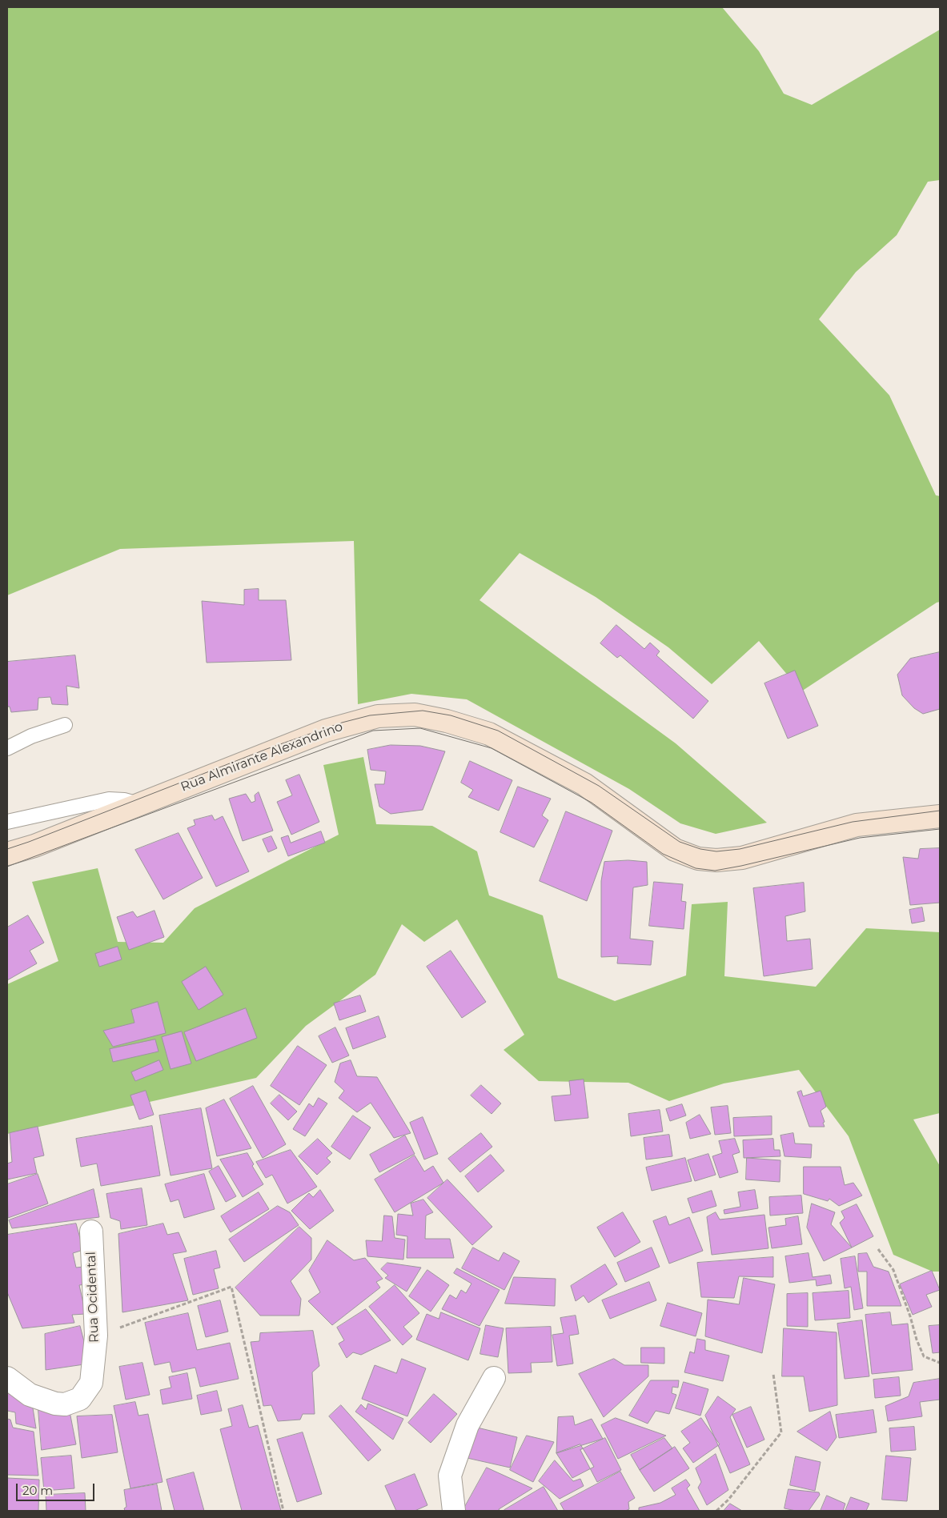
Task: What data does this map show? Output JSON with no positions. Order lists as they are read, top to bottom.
{
  "streets": {
    "street": ["Rua Almirante Alexandrino", "Rua Ocidental"]
  },
  "scale_bar": "20 m"
}
